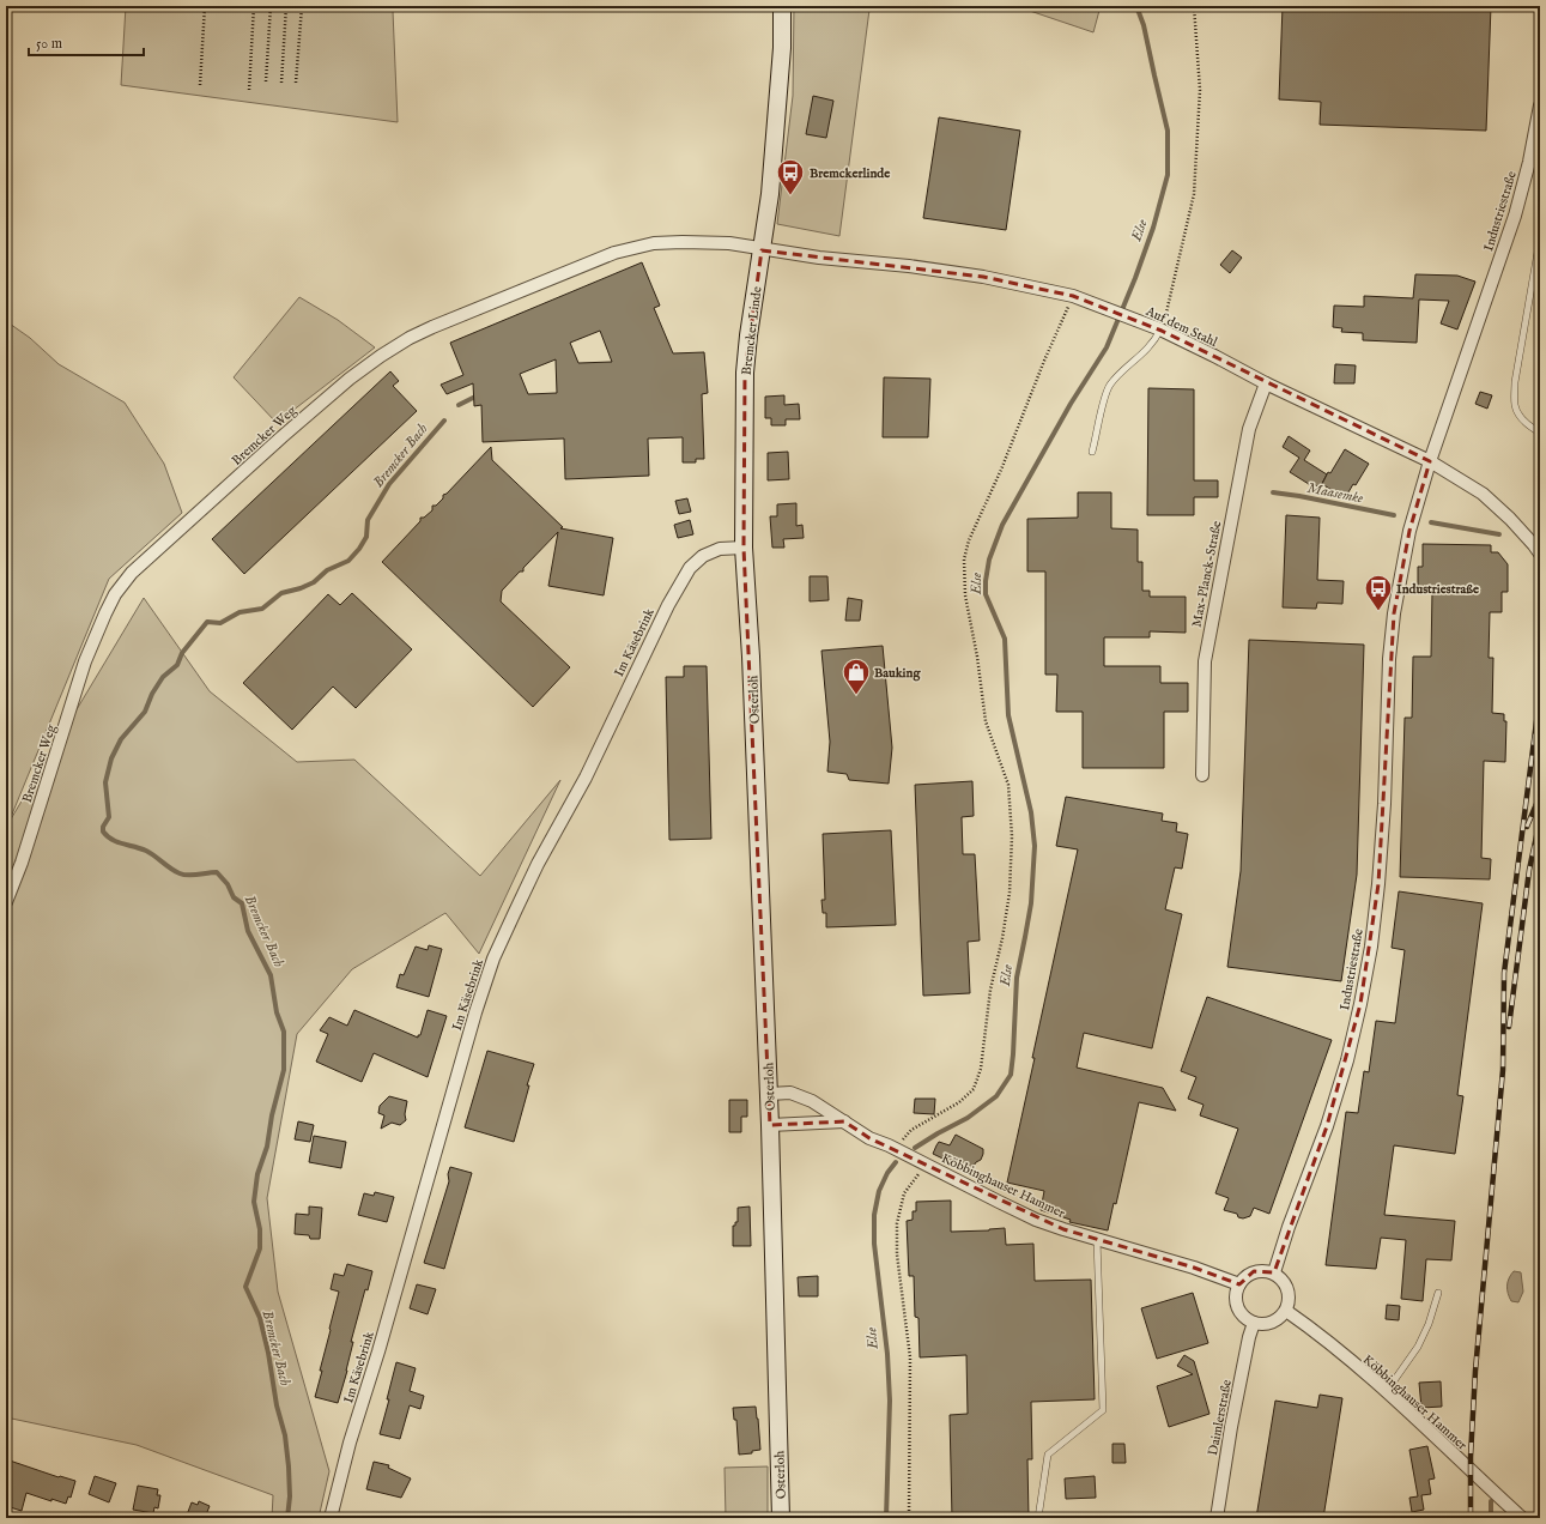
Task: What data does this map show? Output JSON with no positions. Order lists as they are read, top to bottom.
{
  "streets": {
    "main road": ["Bremcker Linde", "Osterloh"],
    "street": [
      "Industriestraße",
      "Auf dem Stahl",
      "Bremcker Weg",
      "Max-Planck-Straße",
      "Im Käsebrink",
      "Köbbinghauser Hammer",
      "Daimlerstraße"
    ]
  },
  "crossings": [
    ["Industriestraße", "Auf dem Stahl"],
    ["Industriestraße", "Köbbinghauser Hammer"],
    ["Industriestraße", "Daimlerstraße"],
    ["Auf dem Stahl", "Bremcker Linde"],
    ["Auf dem Stahl", "Bremcker Weg"],
    ["Auf dem Stahl", "Max-Planck-Straße"],
    ["Bremcker Linde", "Bremcker Weg"],
    ["Bremcker Linde", "Im Käsebrink"],
    ["Bremcker Linde", "Osterloh"],
    ["Osterloh", "Köbbinghauser Hammer"],
    ["Köbbinghauser Hammer", "Daimlerstraße"]
  ],
  "water": ["Else", "Bremcker Bach", "Maasemke"],
  "places": {
    "bus stop": ["Bremckerlinde", "Industriestraße"],
    "shop": ["Bauking"]
  },
  "scale_bar": "50 m"
}
